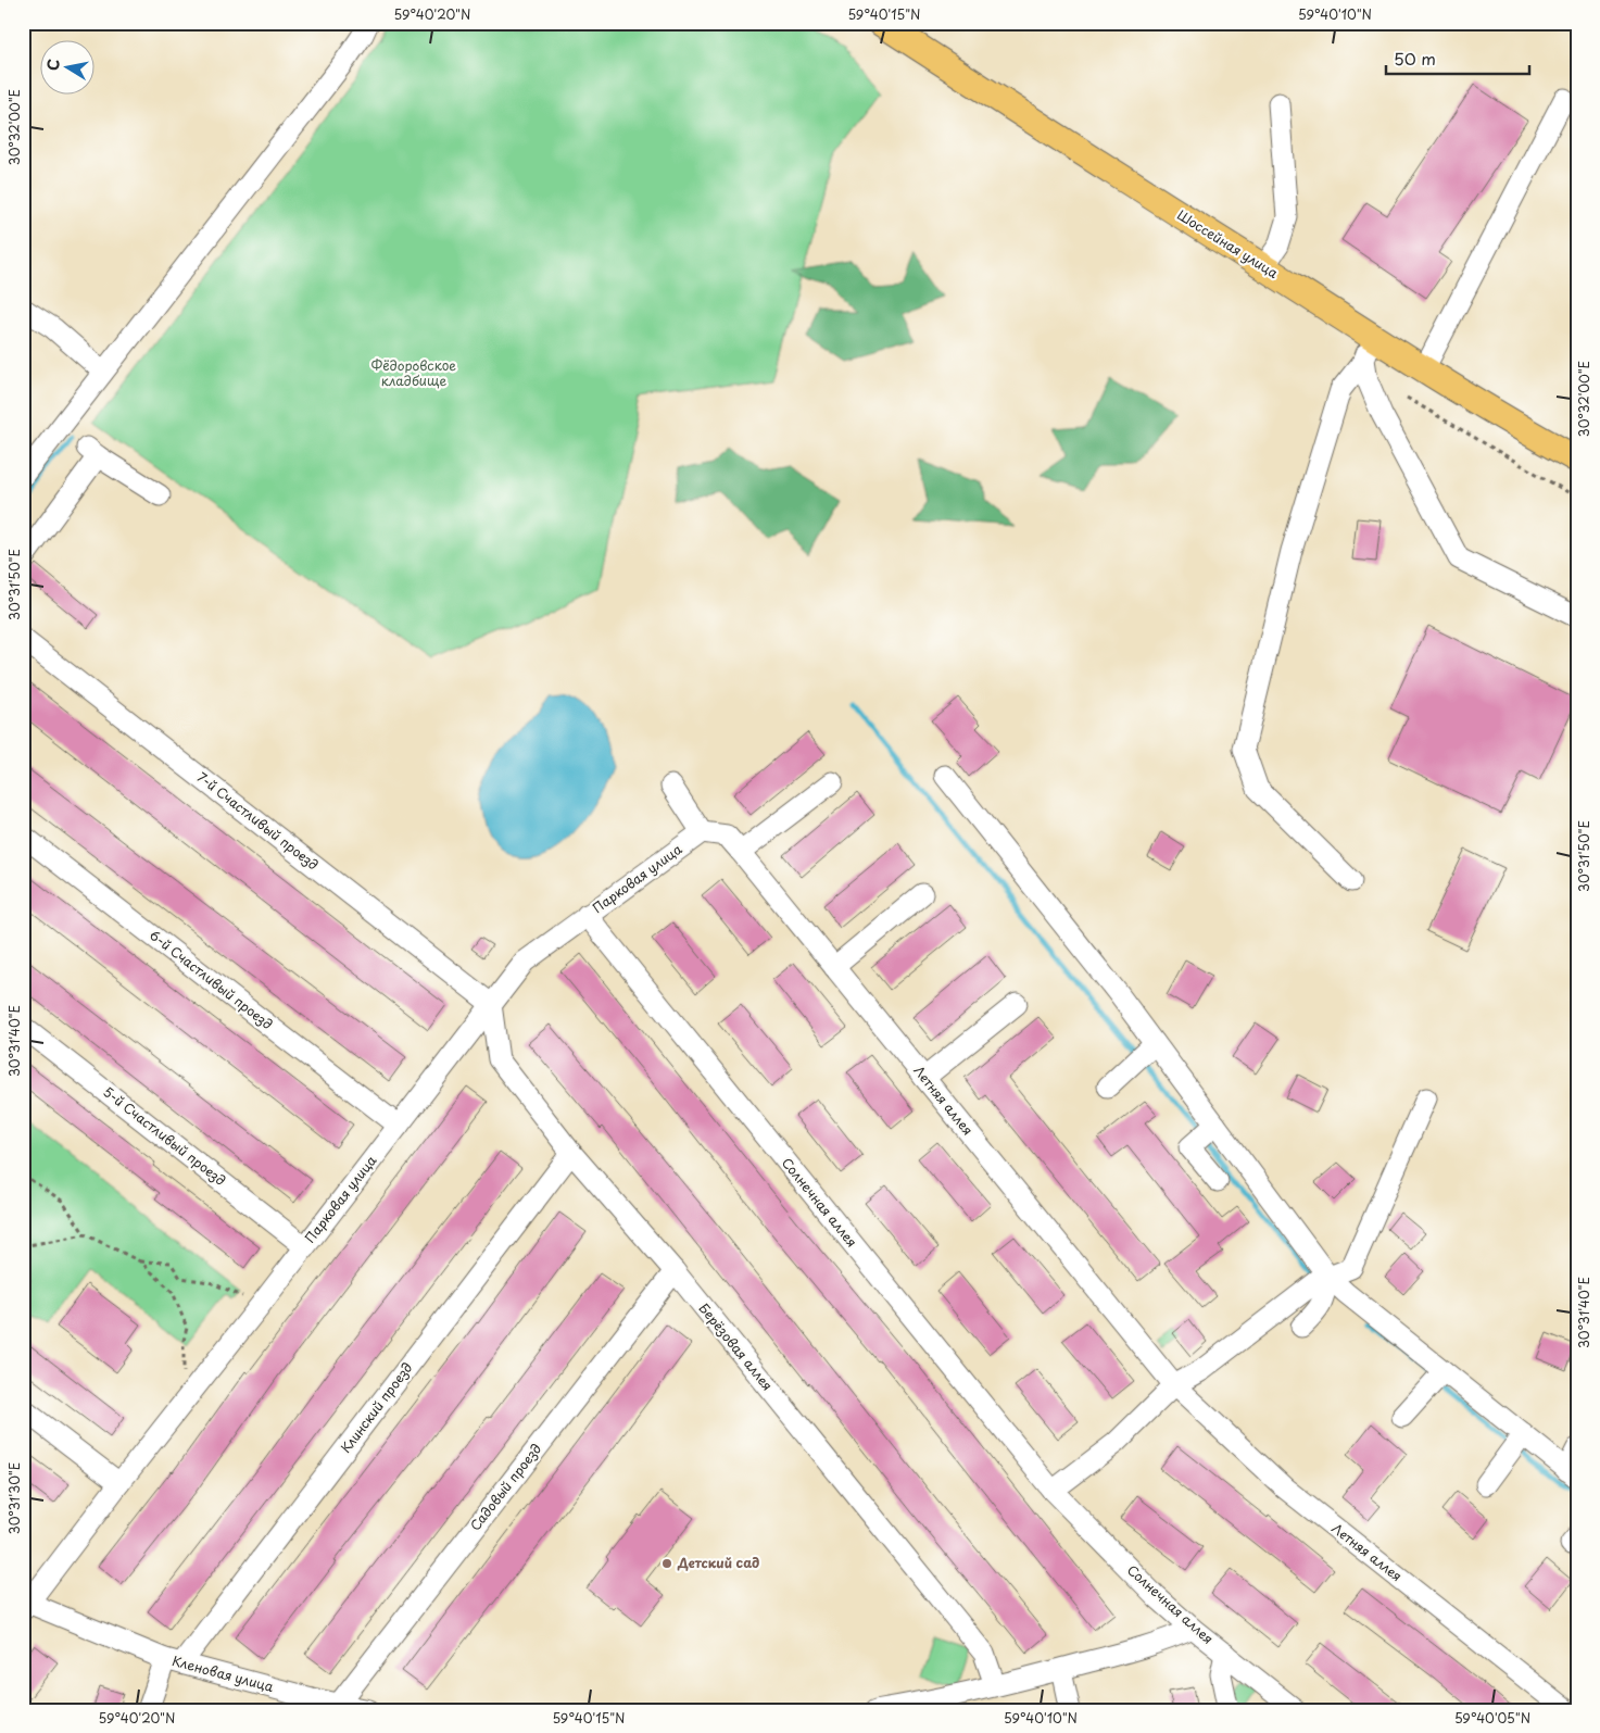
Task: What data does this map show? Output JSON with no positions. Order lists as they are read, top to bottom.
{
  "streets": {
    "main road": ["Шоссейная улица"],
    "street": [
      "7-й Счастливый проезд",
      "Парковая улица",
      "6-й Счастливый проезд",
      "Летняя аллея",
      "5-й Счастливый проезд",
      "Солнечная аллея",
      "Берёзовая аллея",
      "Клинский проезд",
      "Садовый проезд",
      "Кленовая улица"
    ]
  },
  "crossings": [
    ["7-й Счастливый проезд", "Парковая улица"],
    ["7-й Счастливый проезд", "Берёзовая аллея"],
    ["Парковая улица", "6-й Счастливый проезд"],
    ["Парковая улица", "Летняя аллея"],
    ["Парковая улица", "5-й Счастливый проезд"],
    ["Парковая улица", "Солнечная аллея"],
    ["Парковая улица", "Берёзовая аллея"],
    ["Парковая улица", "Кленовая улица"],
    ["Берёзовая аллея", "Клинский проезд"],
    ["Берёзовая аллея", "Садовый проезд"],
    ["Клинский проезд", "Кленовая улица"],
    ["Садовый проезд", "Кленовая улица"]
  ],
  "parks": ["Фёдоровское кладбище"],
  "places": ["Детский сад"],
  "scale_bar": "50 m",
  "north": "left",
  "coordinates": [
    "59°40'20\"N",
    "59°40'15\"N",
    "59°40'10\"N",
    "30°32'00\"E",
    "30°31'50\"E",
    "30°31'40\"E",
    "30°31'30\"E",
    "59°40'05\"N"
  ]
}
